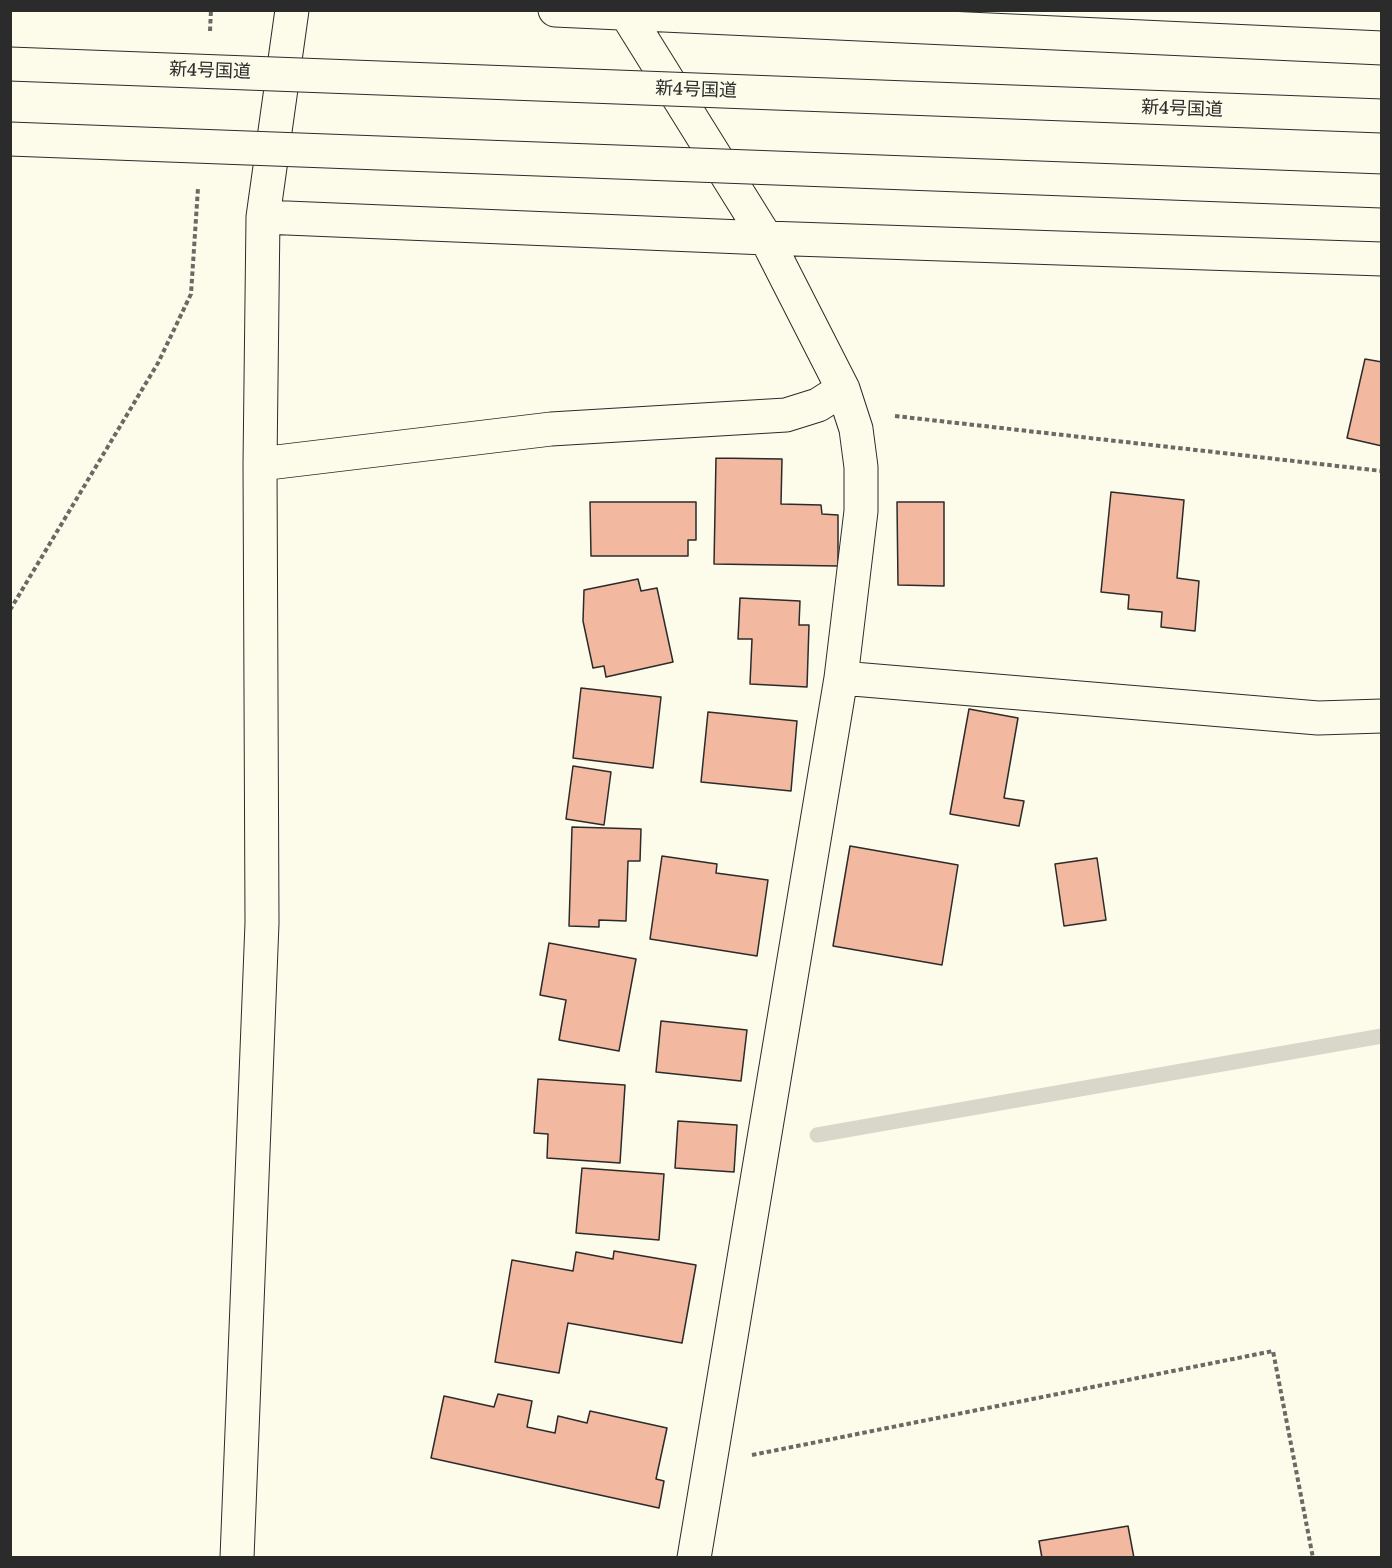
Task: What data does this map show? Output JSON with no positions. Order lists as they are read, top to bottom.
{
  "streets": {
    "main road": ["新4号国道"]
  }
}
